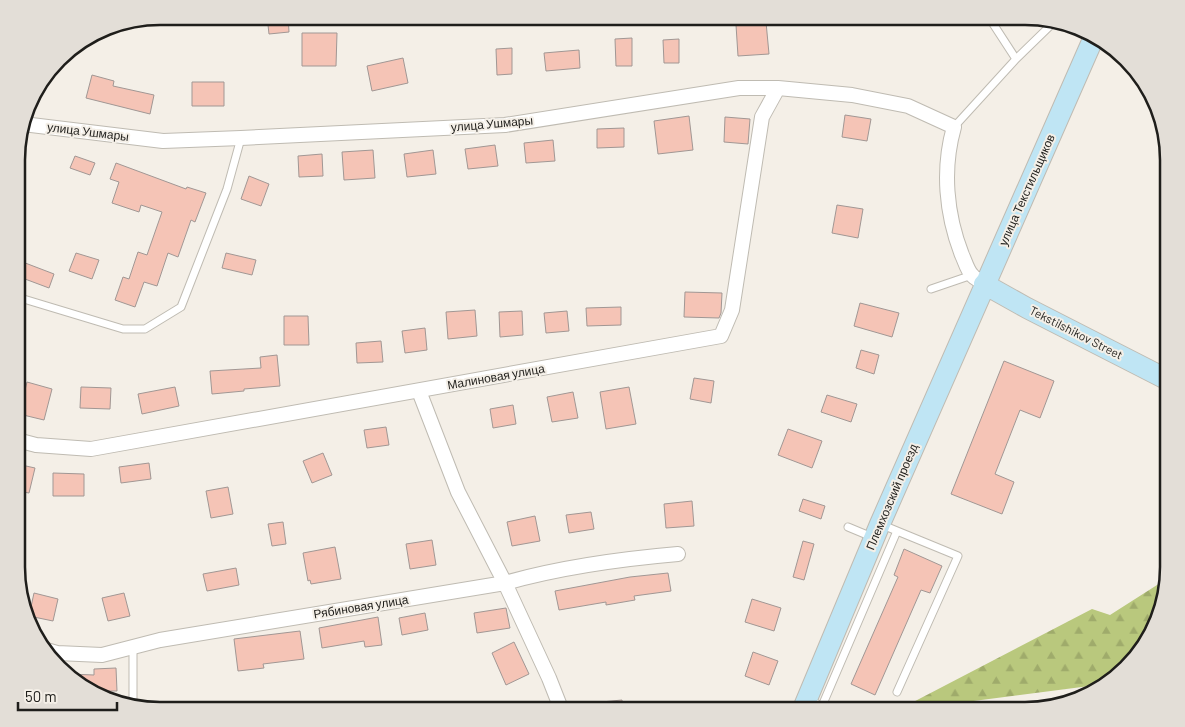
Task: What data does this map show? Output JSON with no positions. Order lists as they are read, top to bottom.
{
  "streets": {
    "main road": ["улица Текстильщиков", "Tekstilshikov Street", "Племхозский проезд"],
    "street": ["улица Ушмары", "Малиновая улица", "Рябиновая улица"]
  },
  "crossings": [
    ["улица Ушмары", "Малиновая улица"],
    ["улица Текстильщиков", "Tekstilshikov Street"],
    ["улица Текстильщиков", "Племхозский проезд"],
    ["Tekstilshikov Street", "Племхозский проезд"]
  ],
  "scale_bar": "50 m"
}
